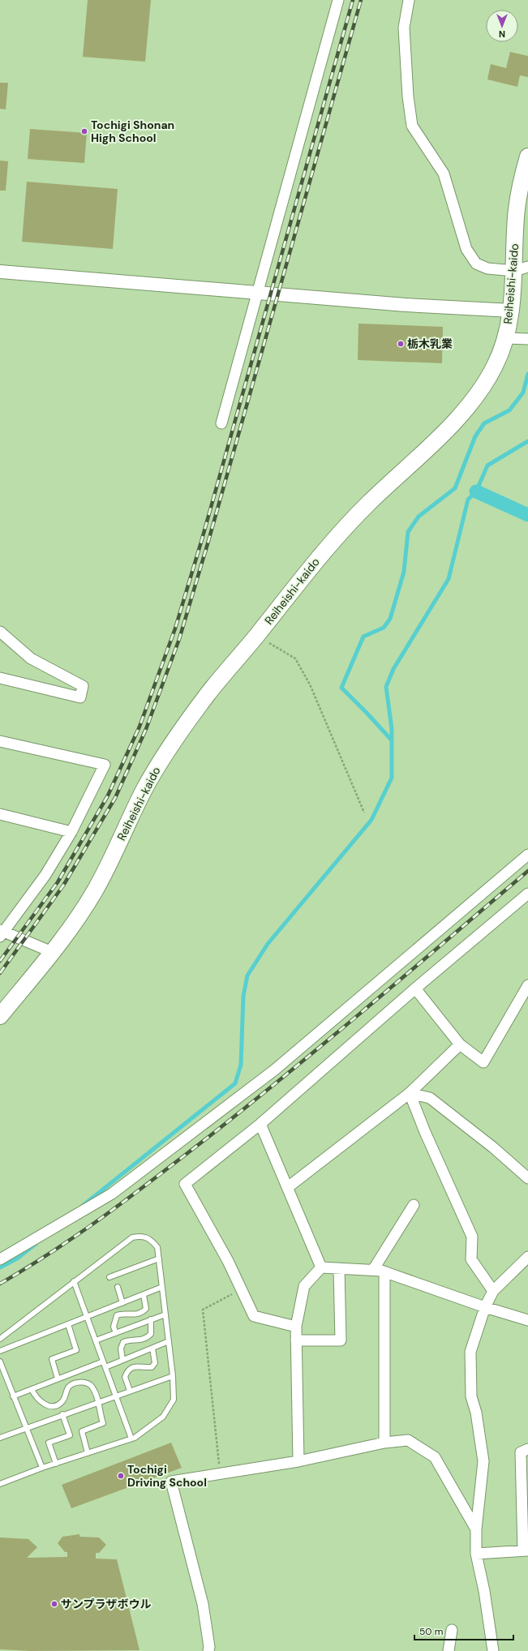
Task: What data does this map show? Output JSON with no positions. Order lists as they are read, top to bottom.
{
  "streets": {
    "main road": ["Reiheishi-kaido"]
  },
  "places": [
    "Tochigi Shonan High School",
    "栃木乳業",
    "Tochigi Driving School",
    "サンプラザボウル"
  ],
  "scale_bar": "50 m",
  "north": "bottom"
}
